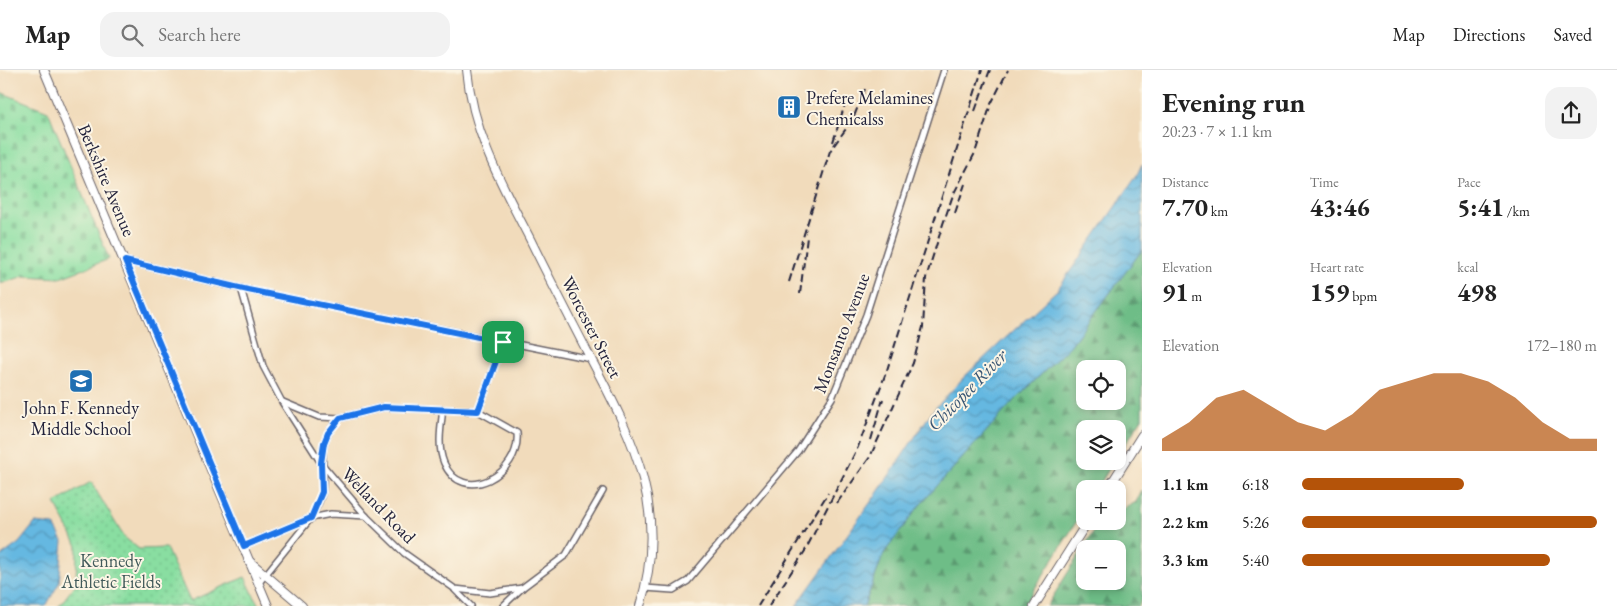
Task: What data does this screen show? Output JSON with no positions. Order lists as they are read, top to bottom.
{
  "streets": {
    "main road": ["Berkshire Avenue", "Worcester Street"],
    "street": ["Monsanto Avenue", "Welland Road"]
  },
  "crossings": [
    ["Worcester Street", "Monsanto Avenue"]
  ],
  "water": ["Chicopee River"],
  "parks": ["Kennedy Athletic Fields"],
  "places": {
    "building": ["Prefere Melamines Chemicalss"],
    "school or university": ["John F. Kennedy Middle School"]
  },
  "page": {
    "header": "Map",
    "search": "Search here",
    "nav": ["Map", "Directions", "Saved"],
    "heading": ["Evening run", "20:23 · 7 × 1.1 km"],
    "stats": [
      ["Distance", "7.70 km"],
      ["Time", "43:46"],
      ["Pace", "5:41 /km"],
      ["Elevation", "91 m"],
      ["Heart rate", "159 bpm"],
      ["kcal", "498"]
    ],
    "chart": ["Elevation", "172–180 m"],
    "map_buttons": ["+", "−"],
    "list": [
      {
        "name": "1.1 km",
        "note": "6:18"
      },
      {
        "name": "2.2 km",
        "note": "5:26"
      },
      {
        "name": "3.3 km",
        "note": "5:40"
      }
    ]
  }
}
